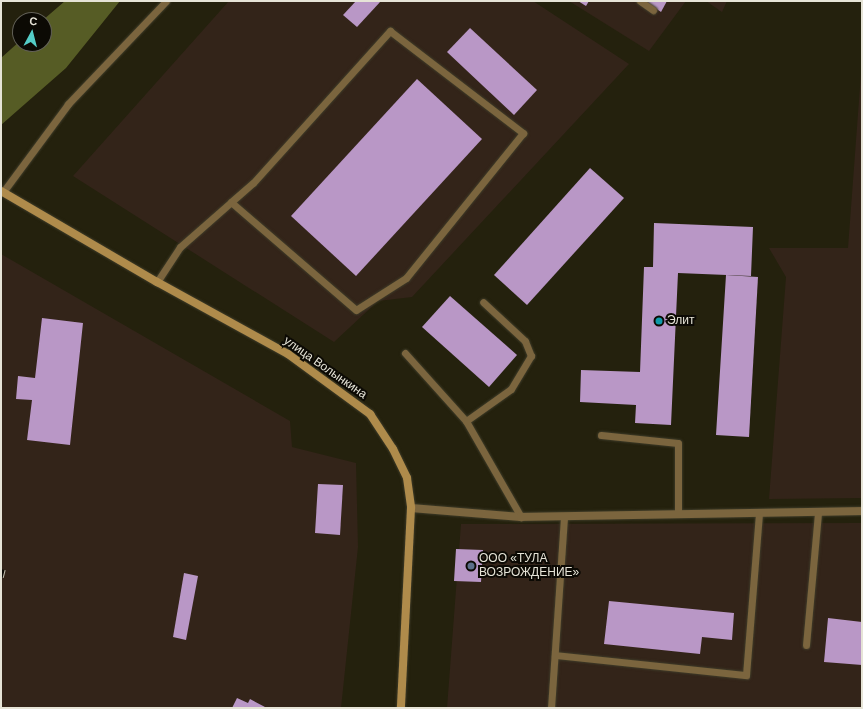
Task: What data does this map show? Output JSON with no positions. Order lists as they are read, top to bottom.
{
  "streets": {
    "street": ["улица Волынкина"]
  },
  "places": ["Элит", "ООО «ТУЛА ВОЗРОЖДЕНИЕ»"],
  "north": "top"
}
